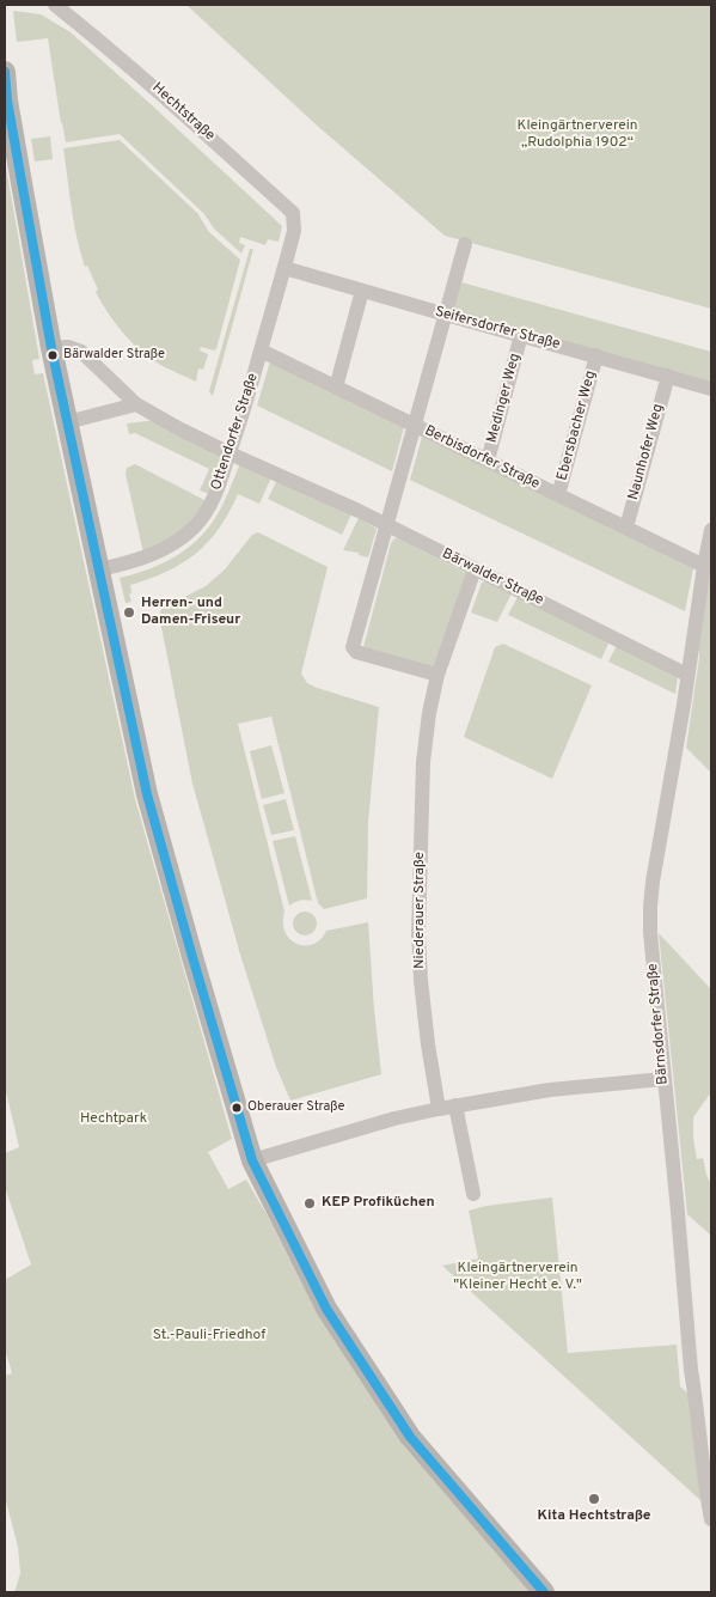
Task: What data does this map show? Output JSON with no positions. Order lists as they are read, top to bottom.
{
  "streets": {
    "street": [
      "Hechtstraße",
      "Seifersdorfer Straße",
      "Medinger Weg",
      "Ebersbacher Weg",
      "Ottendorfer Straße",
      "Naunhofer Weg",
      "Berbisdorfer Straße",
      "Bärwalder Straße",
      "Niederauer Straße",
      "Bärnsdorfer Straße"
    ]
  },
  "crossings": [
    ["Hechtstraße", "Ottendorfer Straße"],
    ["Seifersdorfer Straße", "Medinger Weg"],
    ["Seifersdorfer Straße", "Ebersbacher Weg"],
    ["Seifersdorfer Straße", "Ottendorfer Straße"],
    ["Seifersdorfer Straße", "Naunhofer Weg"],
    ["Medinger Weg", "Berbisdorfer Straße"],
    ["Ebersbacher Weg", "Berbisdorfer Straße"],
    ["Ottendorfer Straße", "Berbisdorfer Straße"],
    ["Ottendorfer Straße", "Bärwalder Straße"],
    ["Naunhofer Weg", "Berbisdorfer Straße"],
    ["Berbisdorfer Straße", "Bärnsdorfer Straße"],
    ["Bärwalder Straße", "Niederauer Straße"],
    ["Bärwalder Straße", "Bärnsdorfer Straße"]
  ],
  "parks": [
    "Kleingärtnerverein „Rudolphia 1902“",
    "Hechtpark",
    "Kleingärtnerverein \"Kleiner Hecht e. V.\"",
    "St.-Pauli-Friedhof"
  ],
  "places": [
    "Bärwalder Straße",
    "Herren- und Damen-Friseur",
    "Oberauer Straße",
    "KEP Profiküchen",
    "Kita Hechtstraße"
  ]
}
